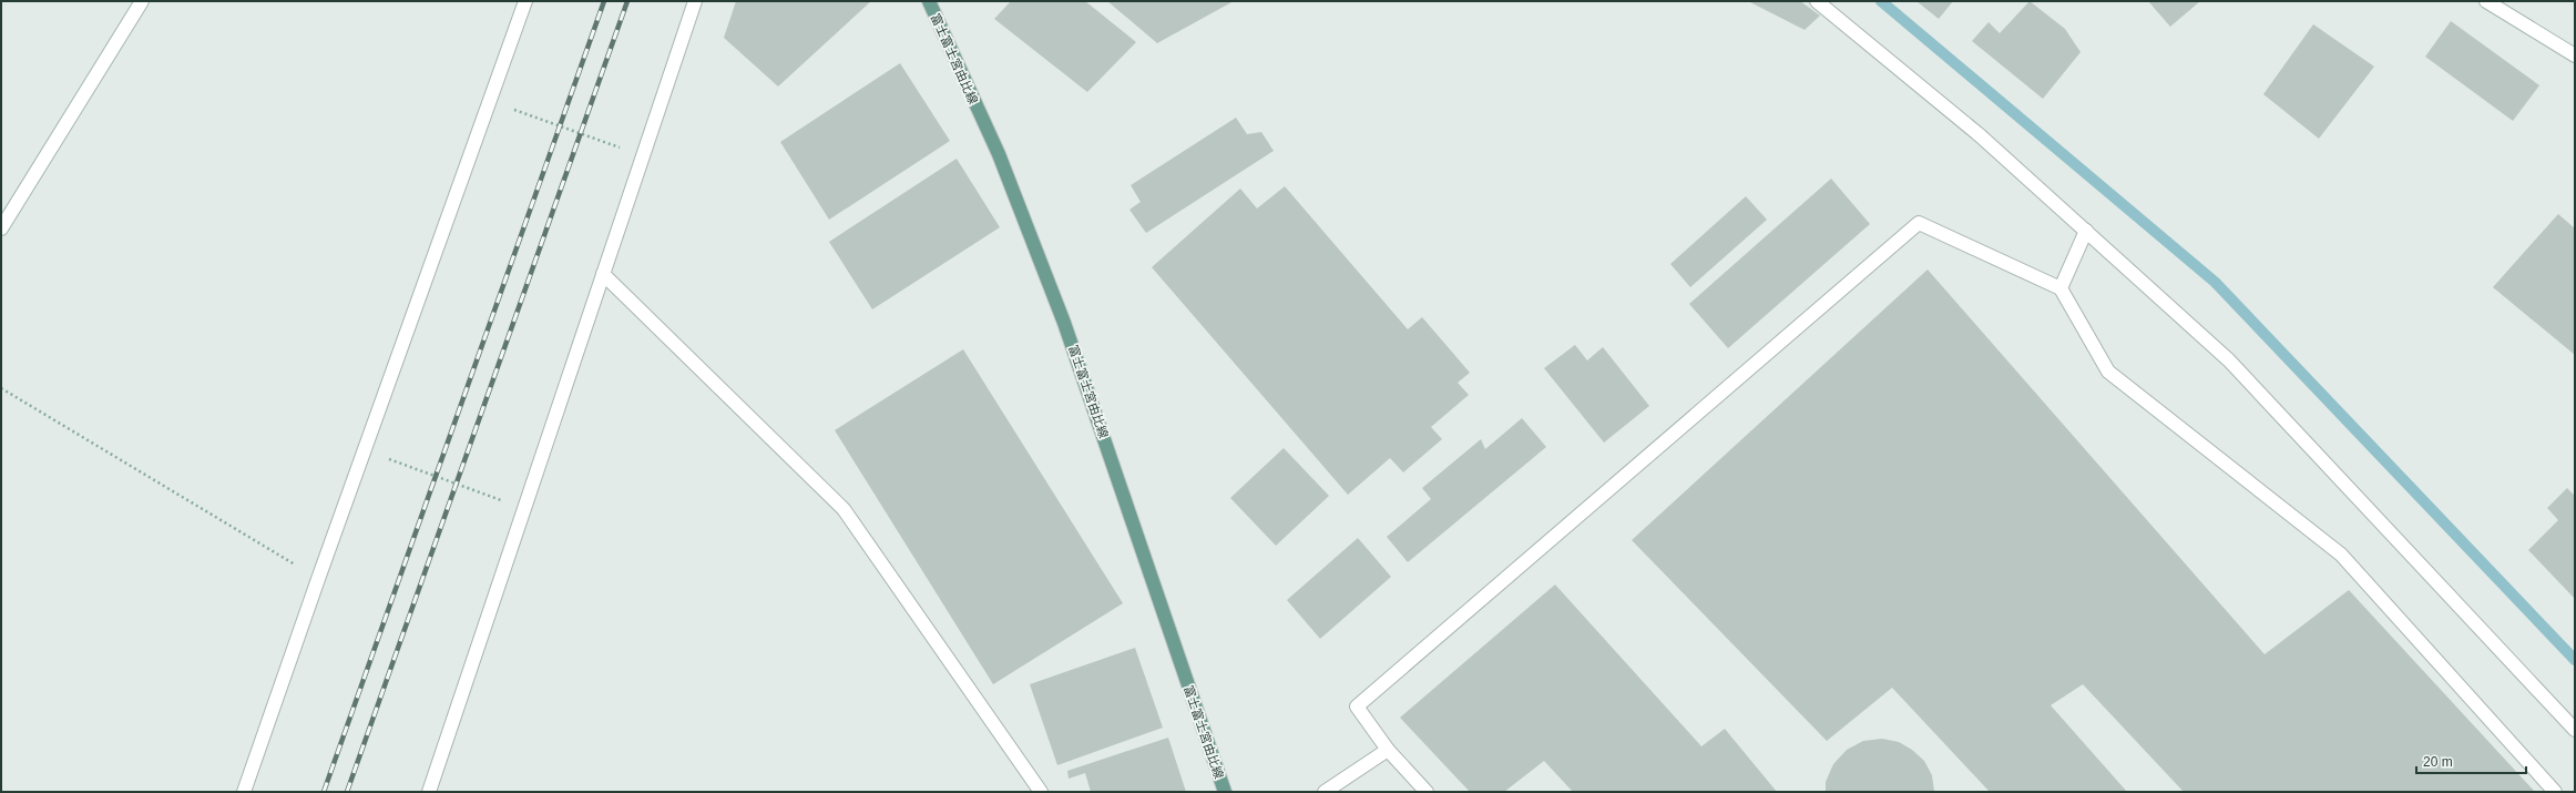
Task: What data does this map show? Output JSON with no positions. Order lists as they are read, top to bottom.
{
  "streets": {
    "main road": ["富士富士宮由比線"]
  },
  "scale_bar": "20 m"
}
